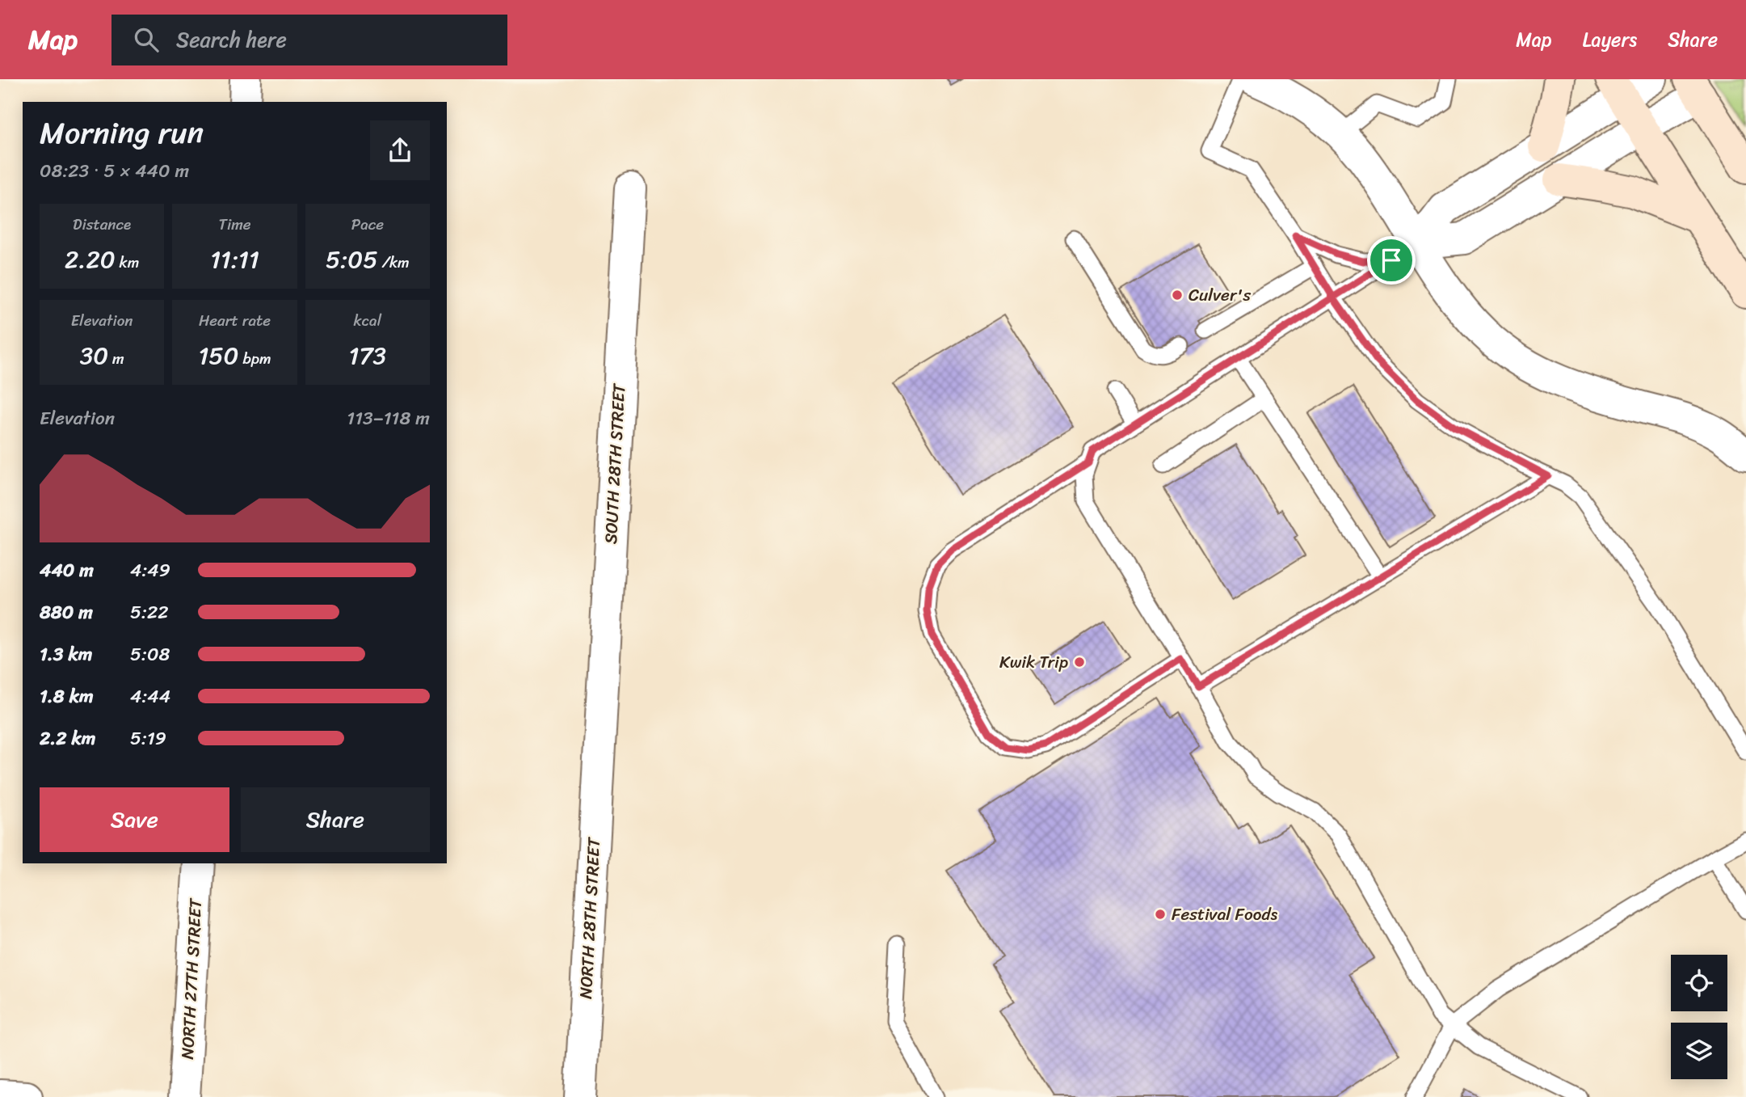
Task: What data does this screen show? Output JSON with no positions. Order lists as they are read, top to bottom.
{
  "streets": {
    "street": ["SOUTH 28TH STREET", "NORTH 28TH STREET", "NORTH 27TH STREET"]
  },
  "crossings": [
    ["SOUTH 28TH STREET", "NORTH 28TH STREET"]
  ],
  "places": ["Culver's", "Kwik Trip", "Festival Foods"],
  "page": {
    "header": "Map",
    "search": "Search here",
    "nav": ["Map", "Layers", "Share"],
    "heading": ["Morning run", "08:23 · 5 × 440 m"],
    "stats": [
      ["Distance", "2.20 km"],
      ["Time", "11:11"],
      ["Pace", "5:05 /km"],
      ["Elevation", "30 m"],
      ["Heart rate", "150 bpm"],
      ["kcal", "173"]
    ],
    "chart": ["Elevation", "113–118 m"],
    "list": [
      {
        "name": "440 m",
        "note": "4:49"
      },
      {
        "name": "880 m",
        "note": "5:22"
      },
      {
        "name": "1.3 km",
        "note": "5:08"
      },
      {
        "name": "1.8 km",
        "note": "4:44"
      },
      {
        "name": "2.2 km",
        "note": "5:19"
      }
    ],
    "buttons": ["Save", "Share"]
  }
}
